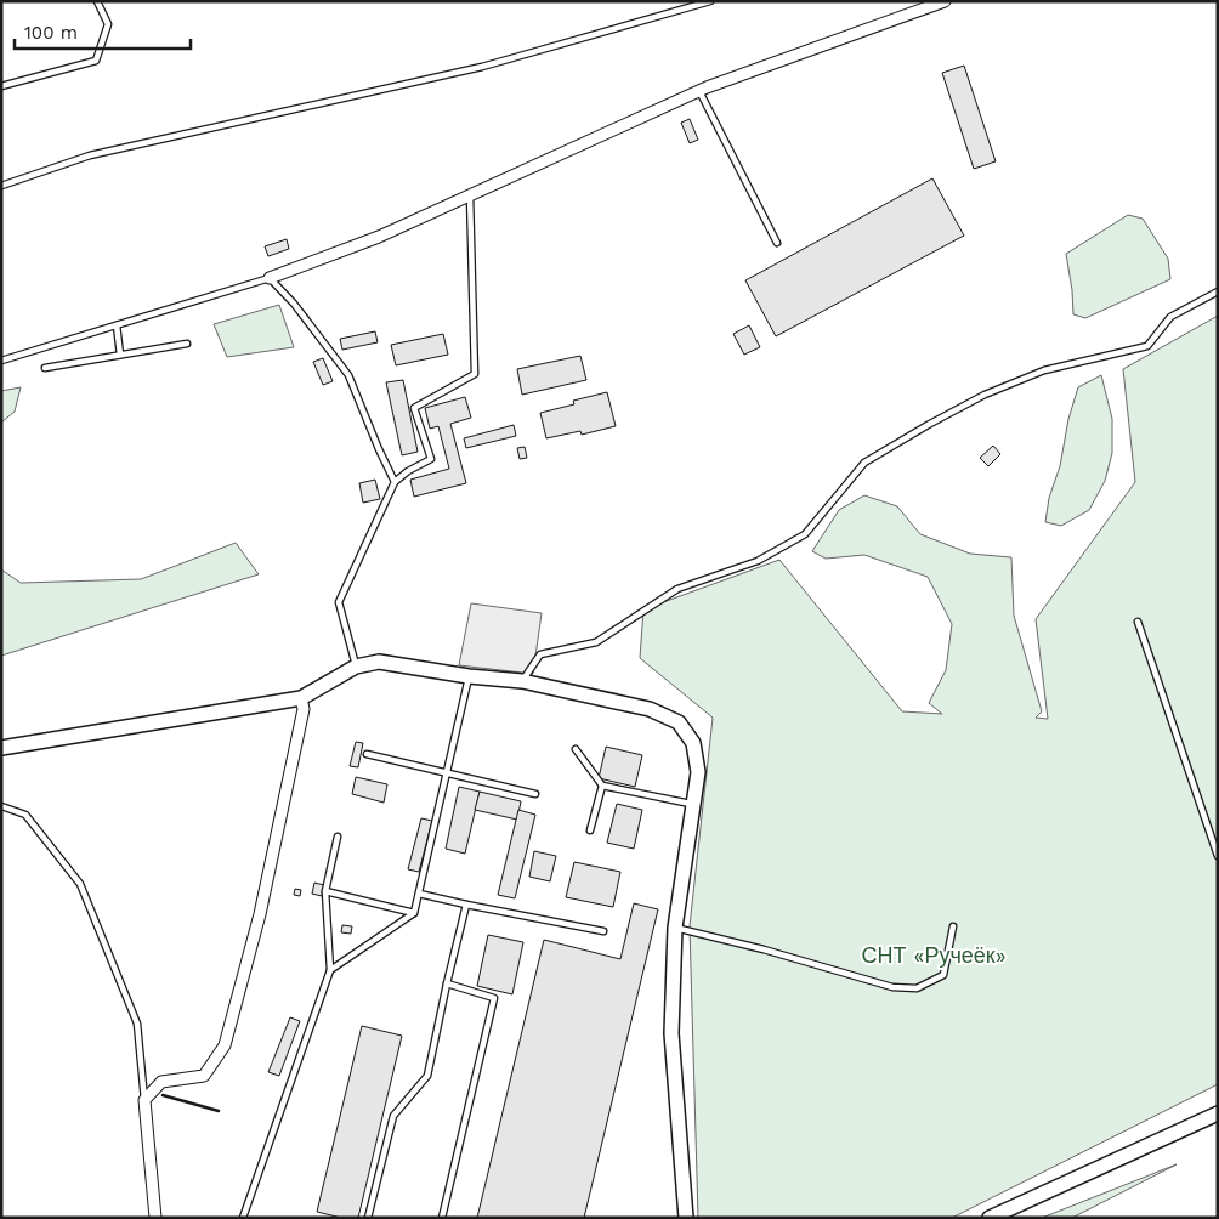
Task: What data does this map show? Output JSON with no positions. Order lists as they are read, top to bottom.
{
  "parks": ["СНТ «Ручеёк»"],
  "scale_bar": "100 m"
}
